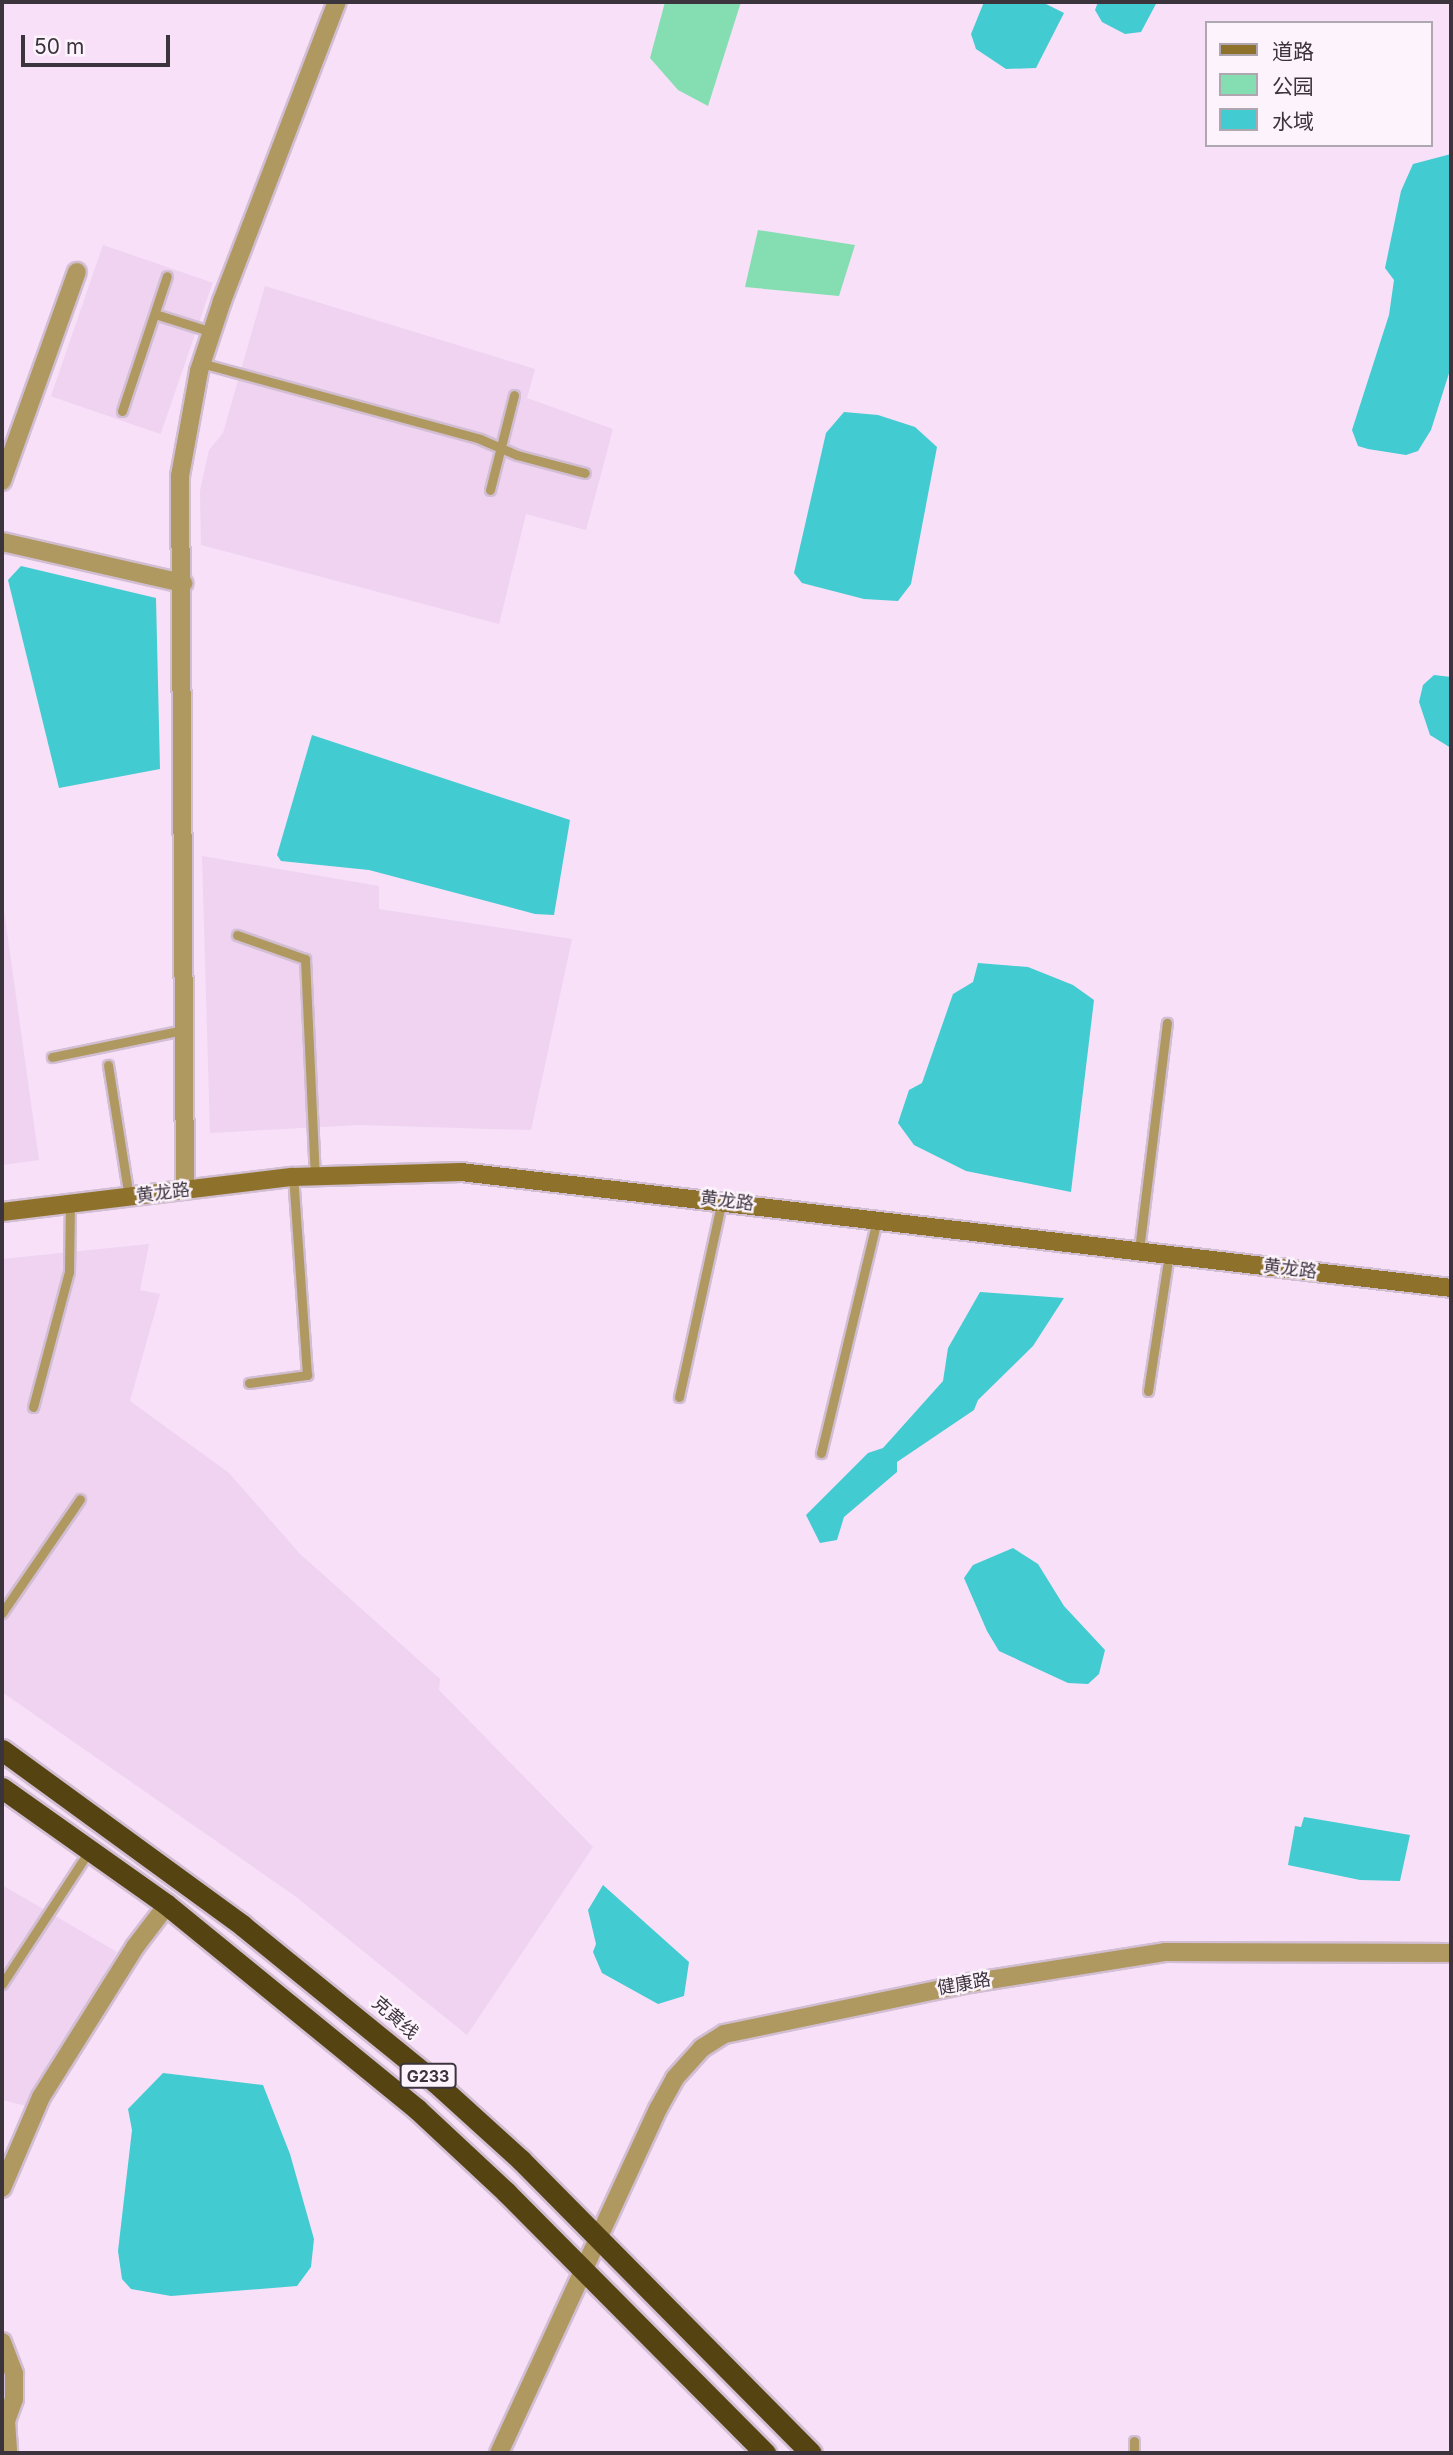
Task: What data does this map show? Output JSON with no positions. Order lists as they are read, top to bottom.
{
  "streets": {
    "highway": ["克黄线", "G233"],
    "main road": ["黄龙路"],
    "street": ["健康路"]
  },
  "crossings": [
    ["健康路", "克黄线"],
    ["健康路", "G233"]
  ],
  "legend": ["道路", "公园", "水域"],
  "scale_bar": "50 m"
}
